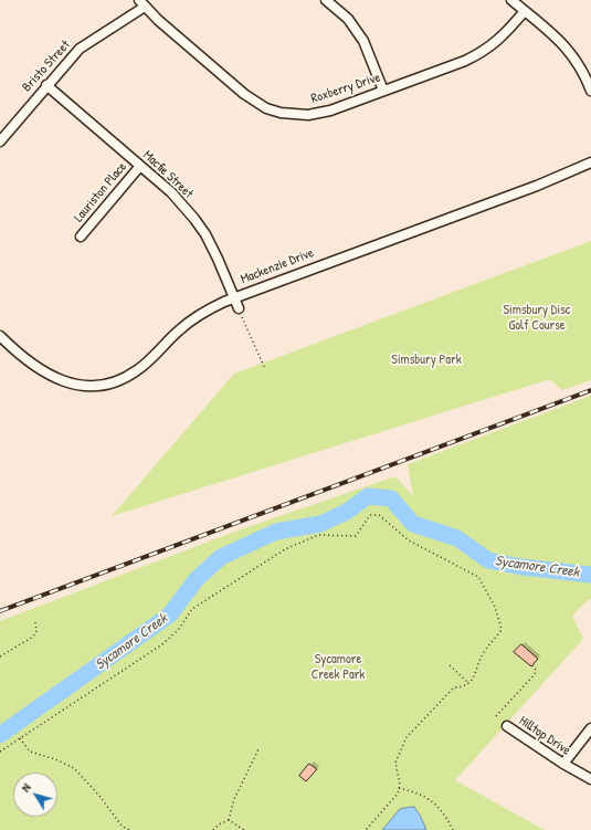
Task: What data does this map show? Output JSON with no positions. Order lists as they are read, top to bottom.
{
  "streets": {
    "street": [
      "Bristo Street",
      "Roxberry Drive",
      "Macfie Street",
      "Lauriston Place",
      "Mackenzie Drive",
      "Hilltop Drive"
    ]
  },
  "crossings": [
    ["Bristo Street", "Roxberry Drive"],
    ["Bristo Street", "Macfie Street"],
    ["Macfie Street", "Lauriston Place"],
    ["Macfie Street", "Mackenzie Drive"]
  ],
  "water": ["Sycamore Creek"],
  "parks": ["Simsbury Disc Golf Course", "Simsbury Park", "Sycamore Creek Park"],
  "north": "top left"
}
